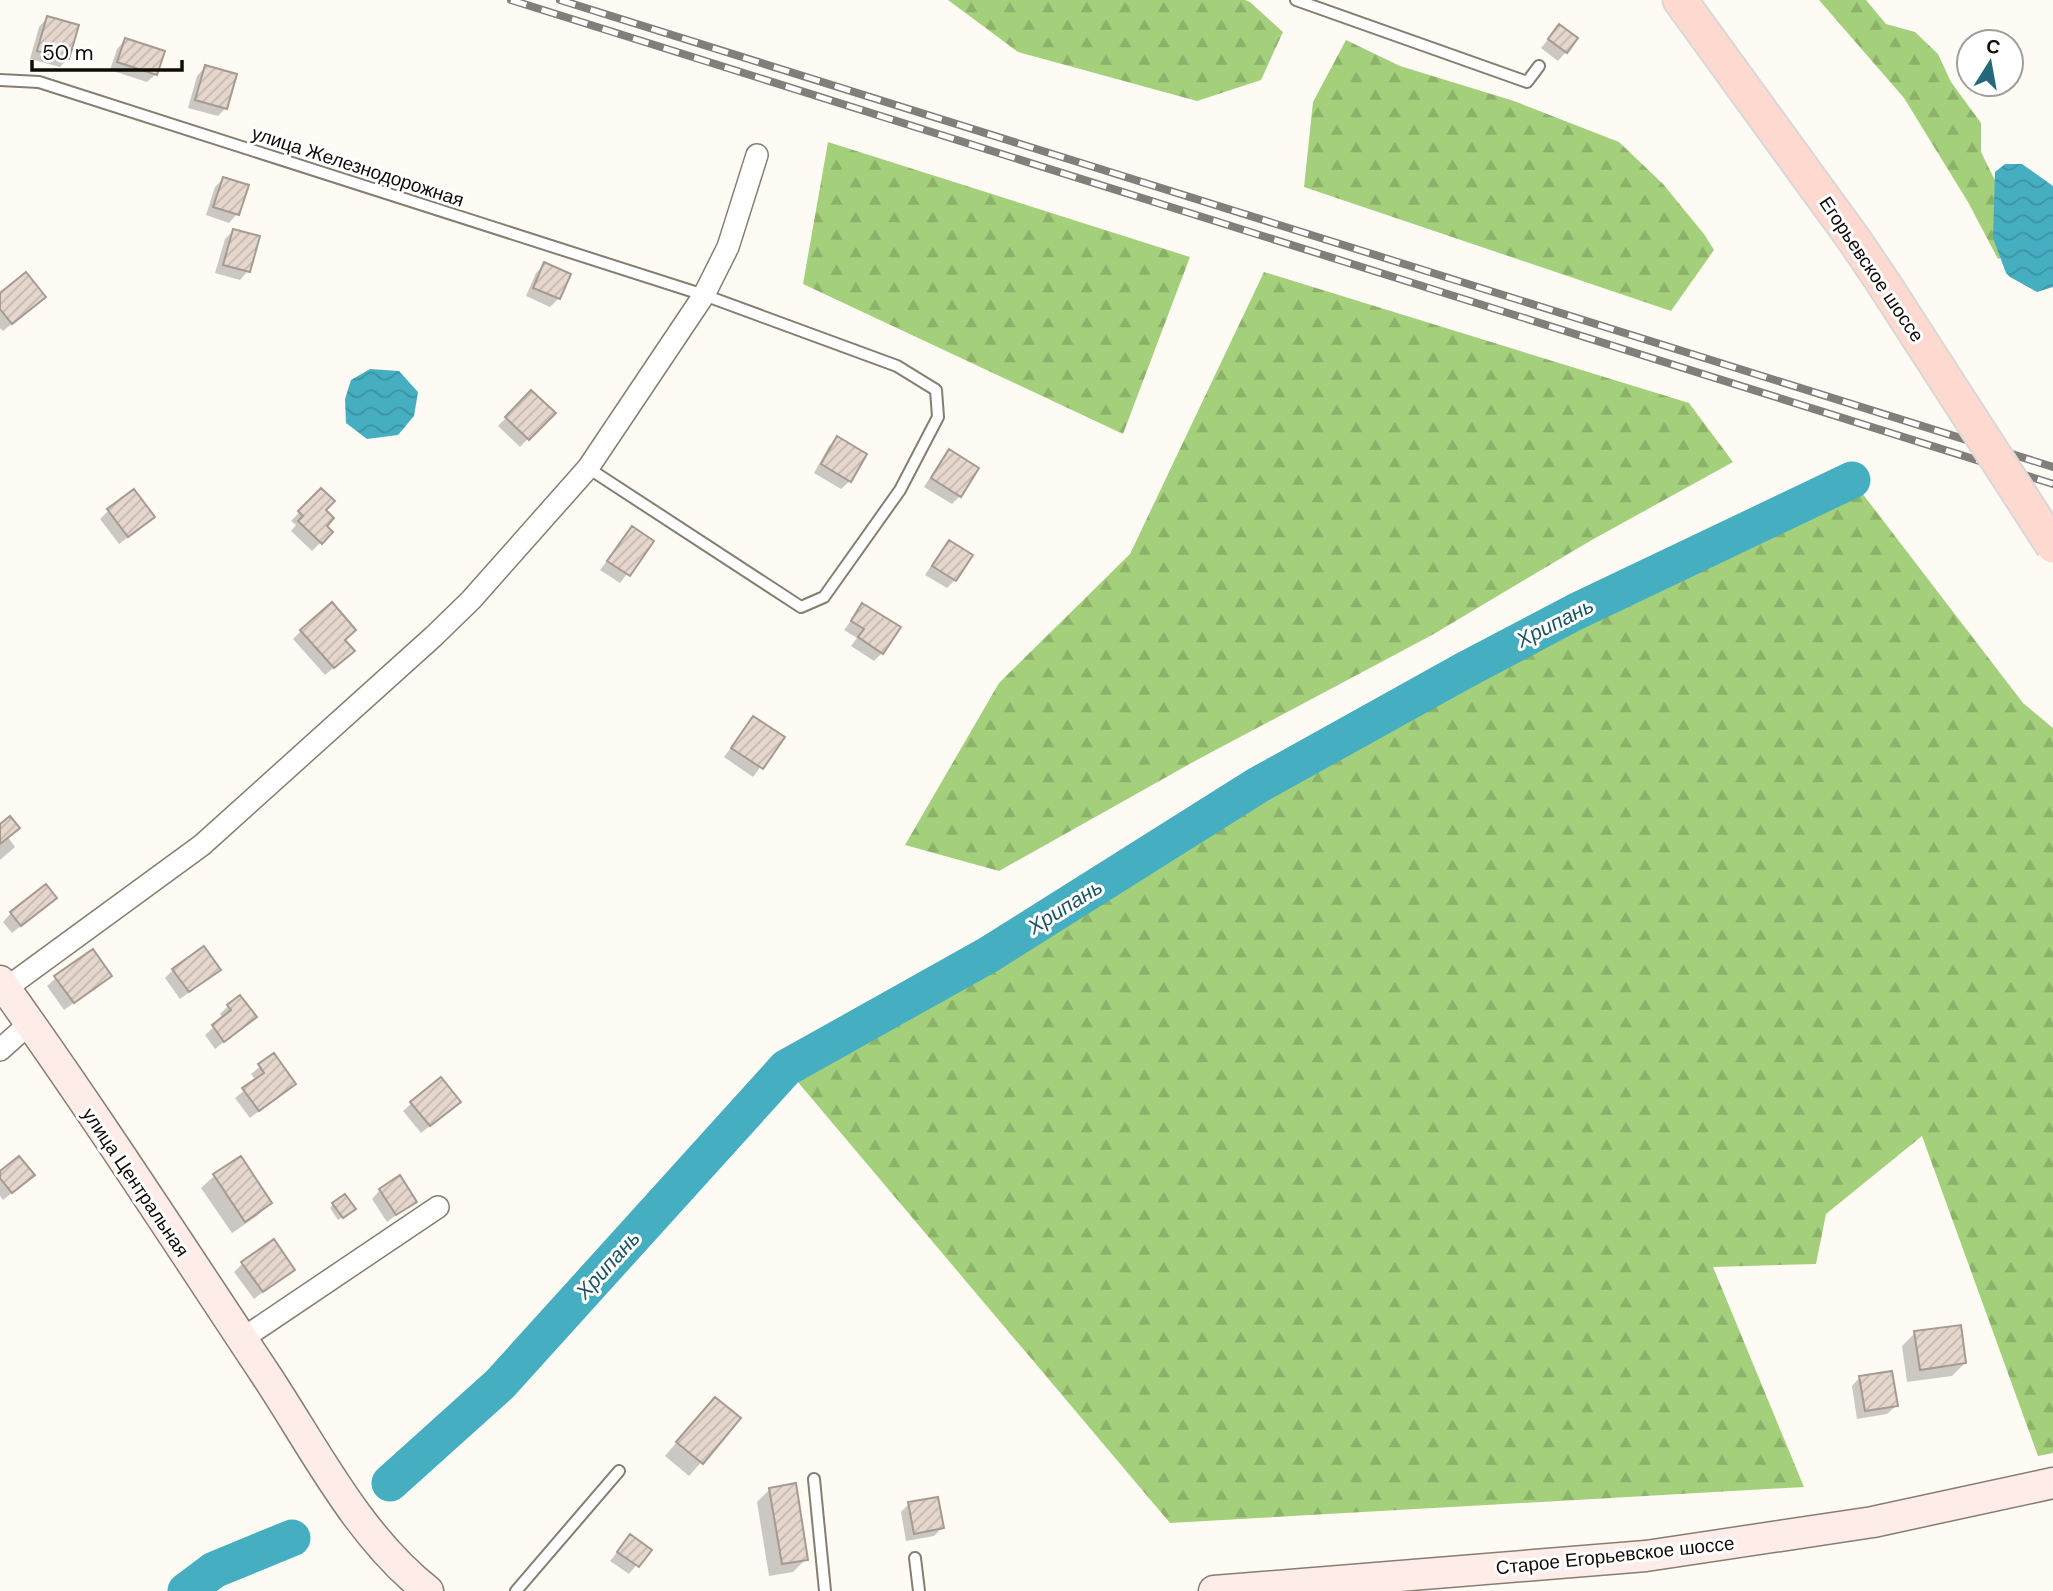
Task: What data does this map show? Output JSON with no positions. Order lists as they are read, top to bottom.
{
  "streets": {
    "main road": ["Егорьевское шоссе", "улица Центральная", "Старое Егорьевское шоссе"],
    "lane": ["улица Железнодорожная"]
  },
  "water": ["Хрипань"],
  "scale_bar": "50 m",
  "north": "top"
}
